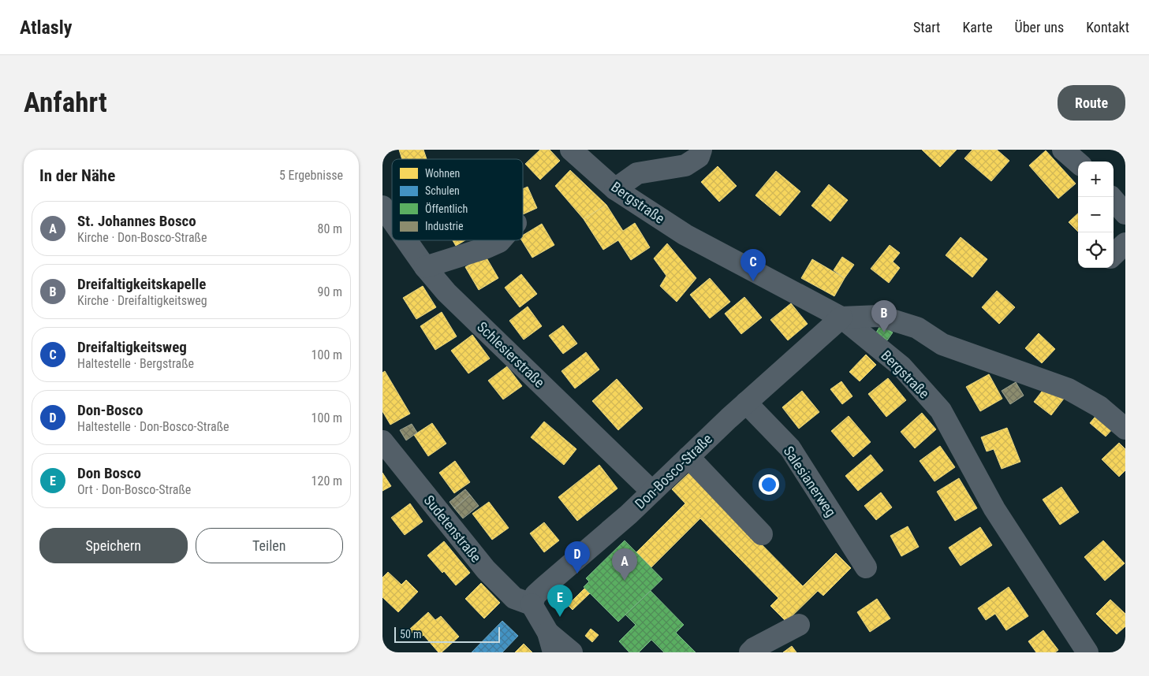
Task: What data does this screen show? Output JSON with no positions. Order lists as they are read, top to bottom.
{
  "streets": {
    "street": [
      "Bergstraße",
      "Schlesierstraße",
      "Don-Bosco-Straße",
      "Salesianerweg",
      "Sudetenstraße"
    ]
  },
  "crossings": [
    ["Bergstraße", "Don-Bosco-Straße"],
    ["Schlesierstraße", "Don-Bosco-Straße"],
    ["Don-Bosco-Straße", "Salesianerweg"],
    ["Don-Bosco-Straße", "Sudetenstraße"]
  ],
  "legend": [
    "Wohnen",
    "Schulen",
    "Öffentlich",
    "Industrie"
  ],
  "scale_bar": "50 m",
  "page": {
    "header": "Atlasly",
    "nav": [
      "Start",
      "Karte",
      "Über uns",
      "Kontakt"
    ],
    "buttons": [
      "Route",
      ["Speichern", "Teilen"]
    ],
    "title": "Anfahrt",
    "heading": ["In der Nähe", "5 Ergebnisse"],
    "map_buttons": ["+", "−"],
    "list": [
      {
        "mark": "A",
        "name": "St. Johannes Bosco",
        "note": "Kirche · Don-Bosco-Straße",
        "value": "80 m"
      },
      {
        "mark": "B",
        "name": "Dreifaltigkeitskapelle",
        "note": "Kirche · Dreifaltigkeitsweg",
        "value": "90 m"
      },
      {
        "mark": "C",
        "name": "Dreifaltigkeitsweg",
        "note": "Haltestelle · Bergstraße",
        "value": "100 m"
      },
      {
        "mark": "D",
        "name": "Don-Bosco",
        "note": "Haltestelle · Don-Bosco-Straße",
        "value": "100 m"
      },
      {
        "mark": "E",
        "name": "Don Bosco",
        "note": "Ort · Don-Bosco-Straße",
        "value": "120 m"
      }
    ],
    "pins": [
      "C",
      "B",
      "D",
      "A",
      "E"
    ],
    "scale": "50 m"
  }
}
